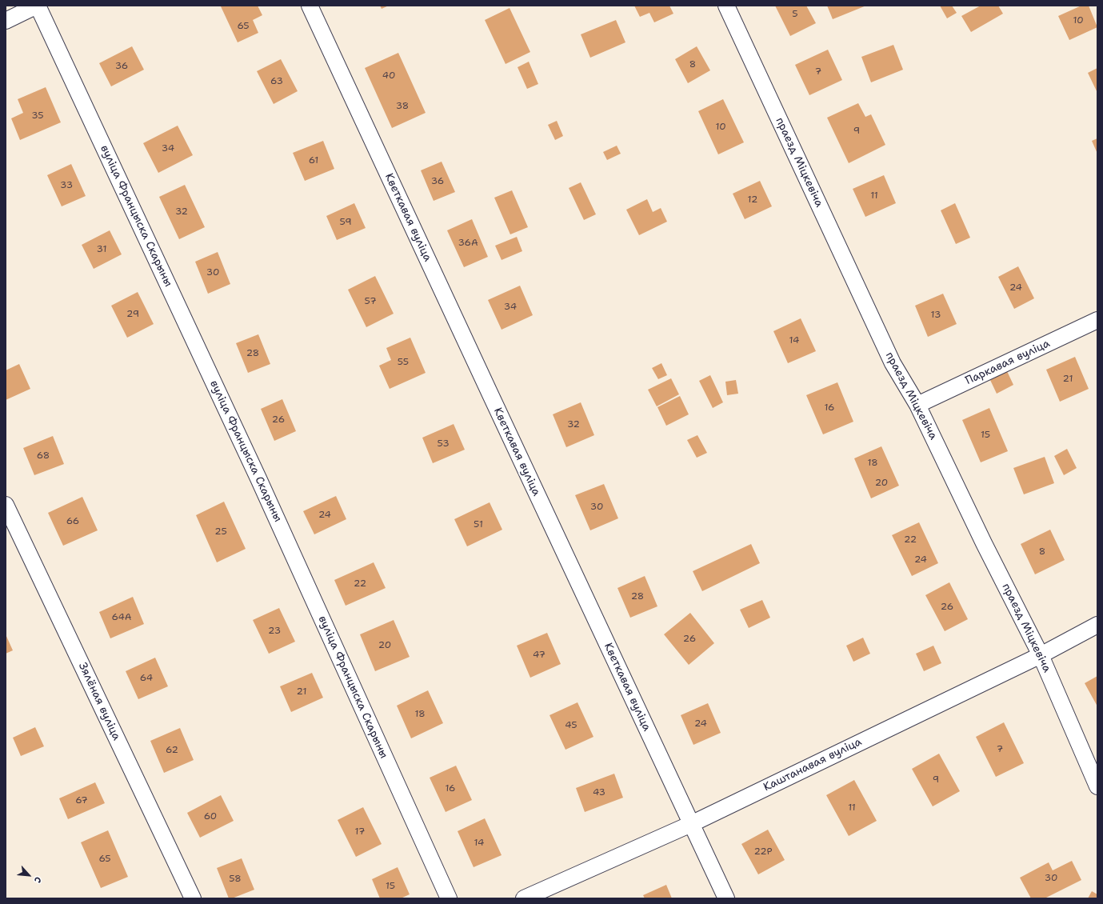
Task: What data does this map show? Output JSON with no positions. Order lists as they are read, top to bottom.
{
  "streets": {
    "street": [
      "праезд Міцкевіча",
      "вуліца Францыска Скарыны",
      "Кветкавая вуліца",
      "Паркавая вуліца",
      "Зялёная вуліца",
      "Каштанавая вуліца"
    ]
  },
  "crossings": [
    ["праезд Міцкевіча", "Паркавая вуліца"],
    ["праезд Міцкевіча", "Каштанавая вуліца"],
    ["Кветкавая вуліца", "Каштанавая вуліца"]
  ],
  "house_numbers": [
    "5",
    "10",
    "65",
    "8",
    "36",
    "7",
    "40",
    "63",
    "38",
    "35",
    "10",
    "9",
    "34",
    "61",
    "36",
    "33",
    "11",
    "12",
    "32",
    "59",
    "36А",
    "31",
    "30",
    "24",
    "57",
    "34",
    "29",
    "13",
    "14",
    "28",
    "55",
    "21",
    "16",
    "26",
    "32",
    "15",
    "53",
    "68",
    "18",
    "20",
    "30",
    "24",
    "66",
    "51",
    "25",
    "22",
    "8",
    "24",
    "22",
    "28",
    "26",
    "64А",
    "23",
    "26",
    "20",
    "47",
    "64",
    "21",
    "18",
    "24",
    "45",
    "7",
    "62",
    "9",
    "16",
    "43",
    "67",
    "11",
    "60",
    "17",
    "14",
    "22Р",
    "65",
    "30",
    "58",
    "15"
  ],
  "north": "bottom right"
}
